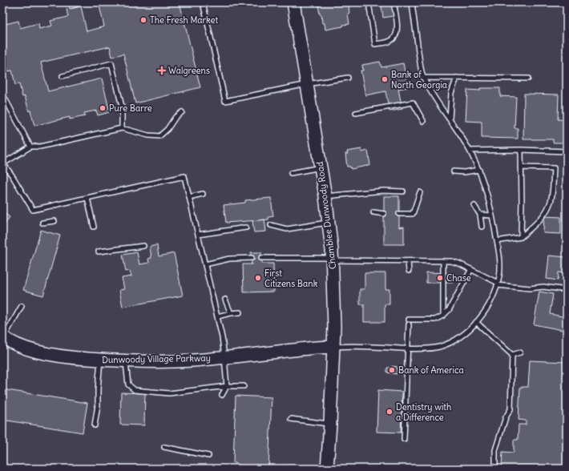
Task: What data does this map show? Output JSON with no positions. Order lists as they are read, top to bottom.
{
  "streets": {
    "street": ["Chamblee Dunwoody Road", "Dunwoody Village Parkway"]
  },
  "crossings": [
    ["Chamblee Dunwoody Road", "Dunwoody Village Parkway"]
  ],
  "places": {
    "other": [
      "The Fresh Market",
      "Bank of North Georgia",
      "Pure Barre",
      "First Citizens Bank",
      "Chase",
      "Bank of America",
      "Dentistry with a Difference"
    ],
    "health": ["Walgreens"]
  }
}
